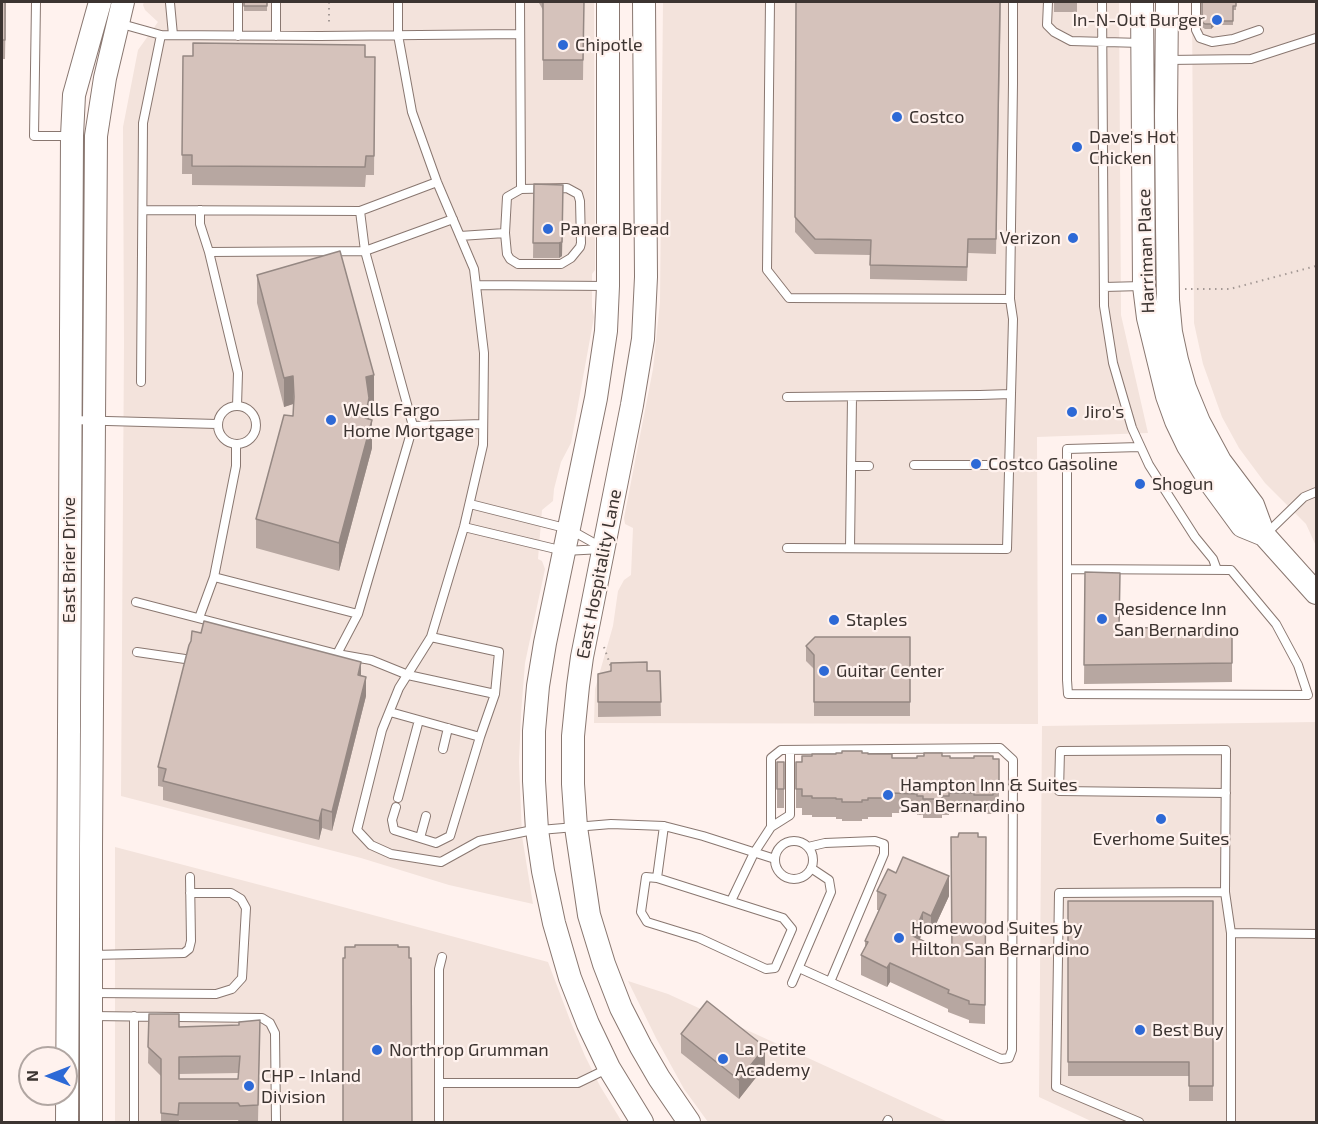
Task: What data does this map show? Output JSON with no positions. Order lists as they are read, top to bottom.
{
  "streets": {
    "street": ["Harriman Place", "East Brier Drive", "East Hospitality Lane"]
  },
  "places": [
    "In-N-Out Burger",
    "Chipotle",
    "Costco",
    "Dave's Hot Chicken",
    "Panera Bread",
    "Verizon",
    "Jiro's",
    "Wells Fargo Home Mortgage",
    "Costco Gasoline",
    "Shogun",
    "Residence Inn San Bernardino",
    "Staples",
    "Guitar Center",
    "Hampton Inn & Suites San Bernardino",
    "Everhome Suites",
    "Homewood Suites by Hilton San Bernardino",
    "Best Buy",
    "Northrop Grumman",
    "La Petite Academy",
    "CHP - Inland Division"
  ],
  "north": "left"
}
